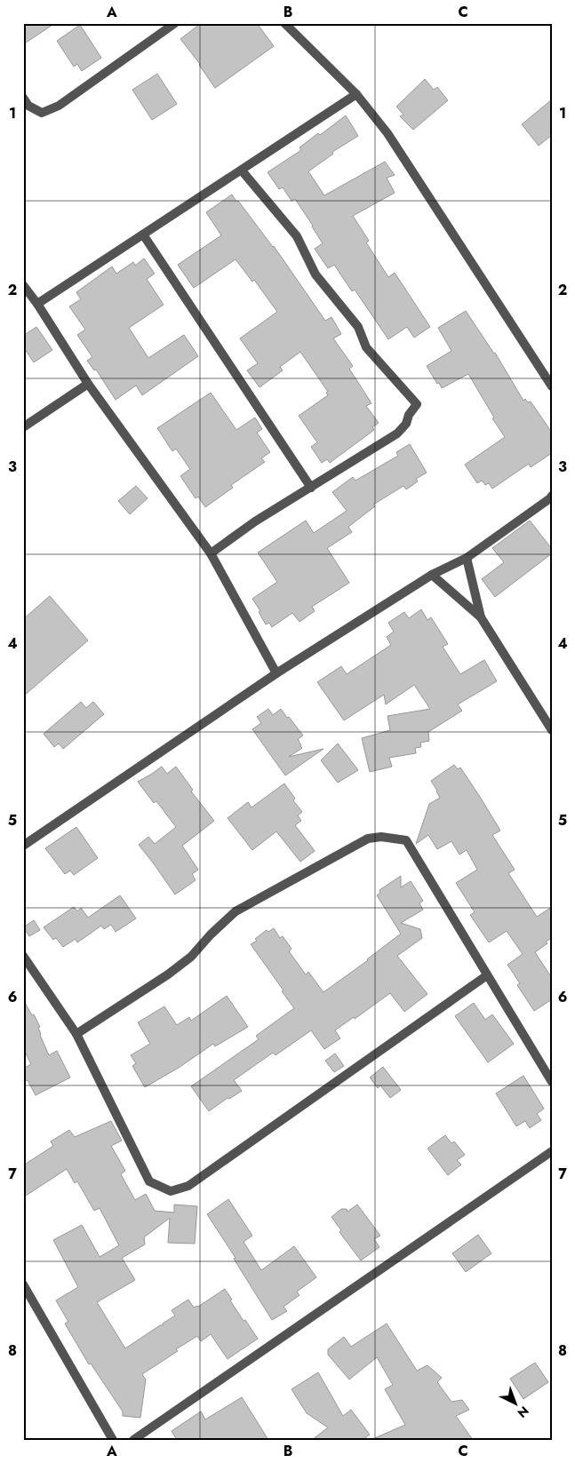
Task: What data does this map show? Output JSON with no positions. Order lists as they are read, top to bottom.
{
  "north": "bottom right",
  "grid": {
    "columns": ["A", "B", "C"],
    "rows": [
      "1",
      "2",
      "3",
      "4",
      "5",
      "6",
      "7",
      "8"
    ]
  }
}
